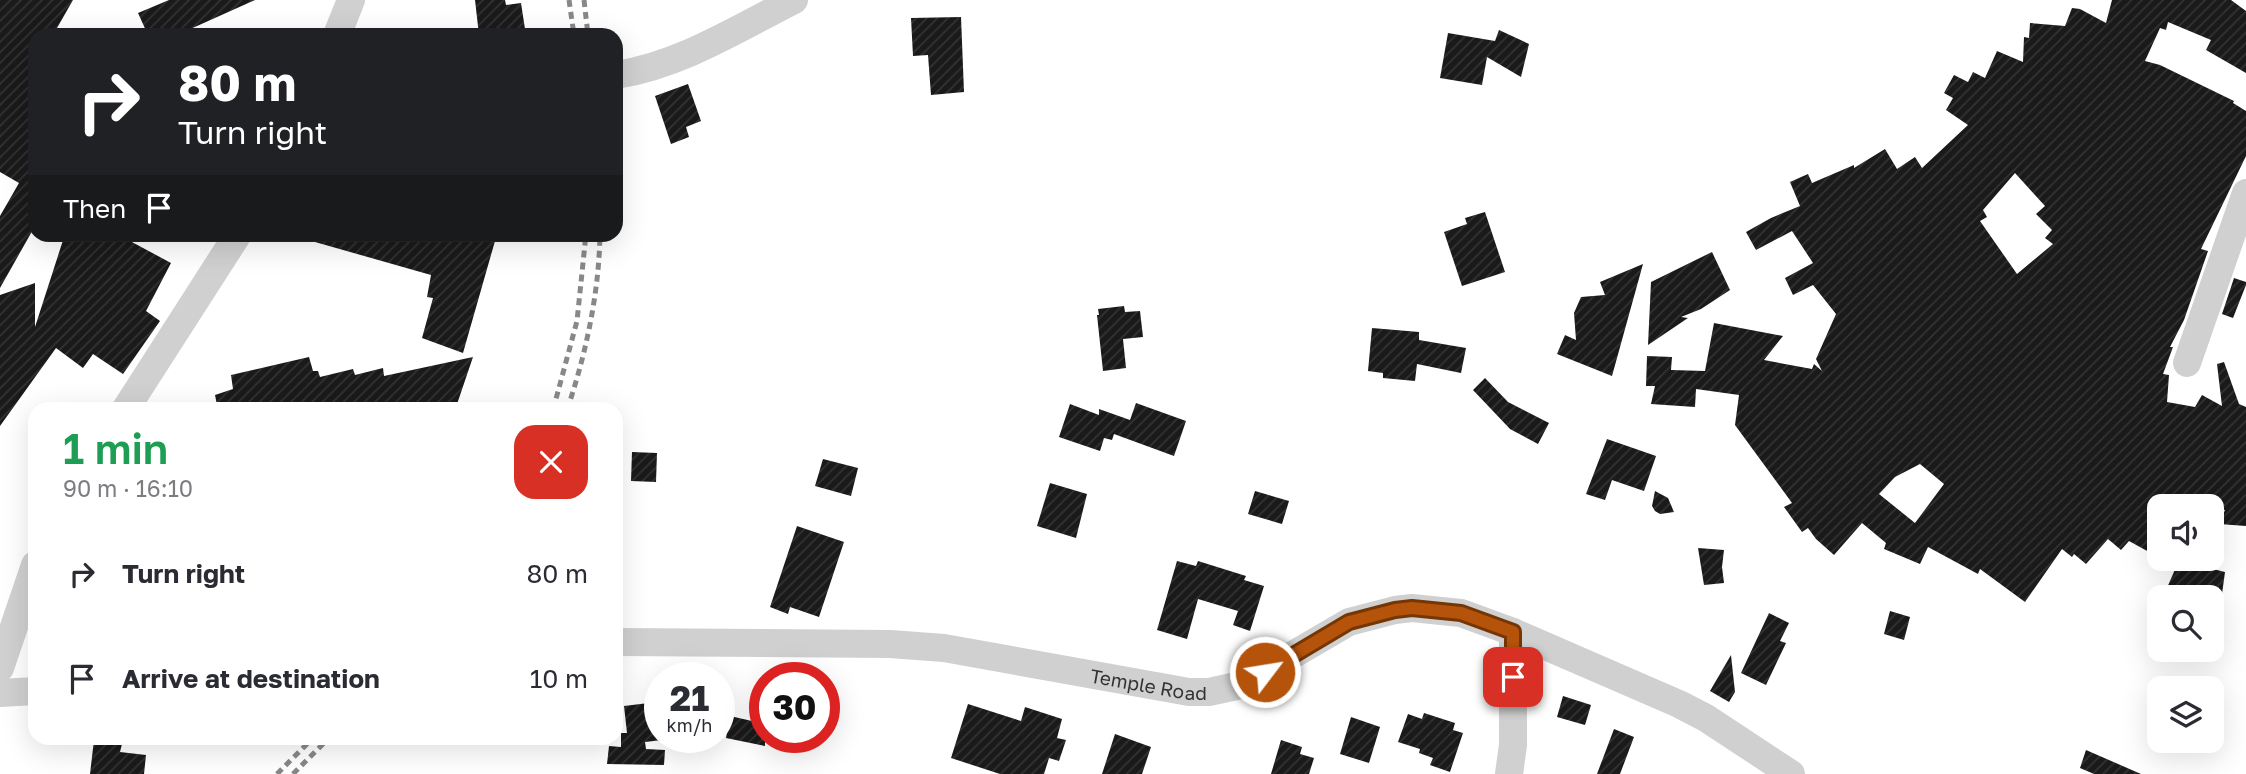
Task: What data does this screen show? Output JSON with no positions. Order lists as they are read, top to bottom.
{
  "streets": {
    "street": ["Temple Road"]
  },
  "page": {
    "turn": ["80 m", "Turn right"],
    "then": "Then",
    "heading": ["1 min", "90 m · 16:10"],
    "list": [
      {
        "name": "Turn right",
        "value": "80 m"
      },
      {
        "name": "Arrive at destination",
        "value": "10 m"
      }
    ],
    "speed": "21 km/h",
    "limit": "30"
  }
}
